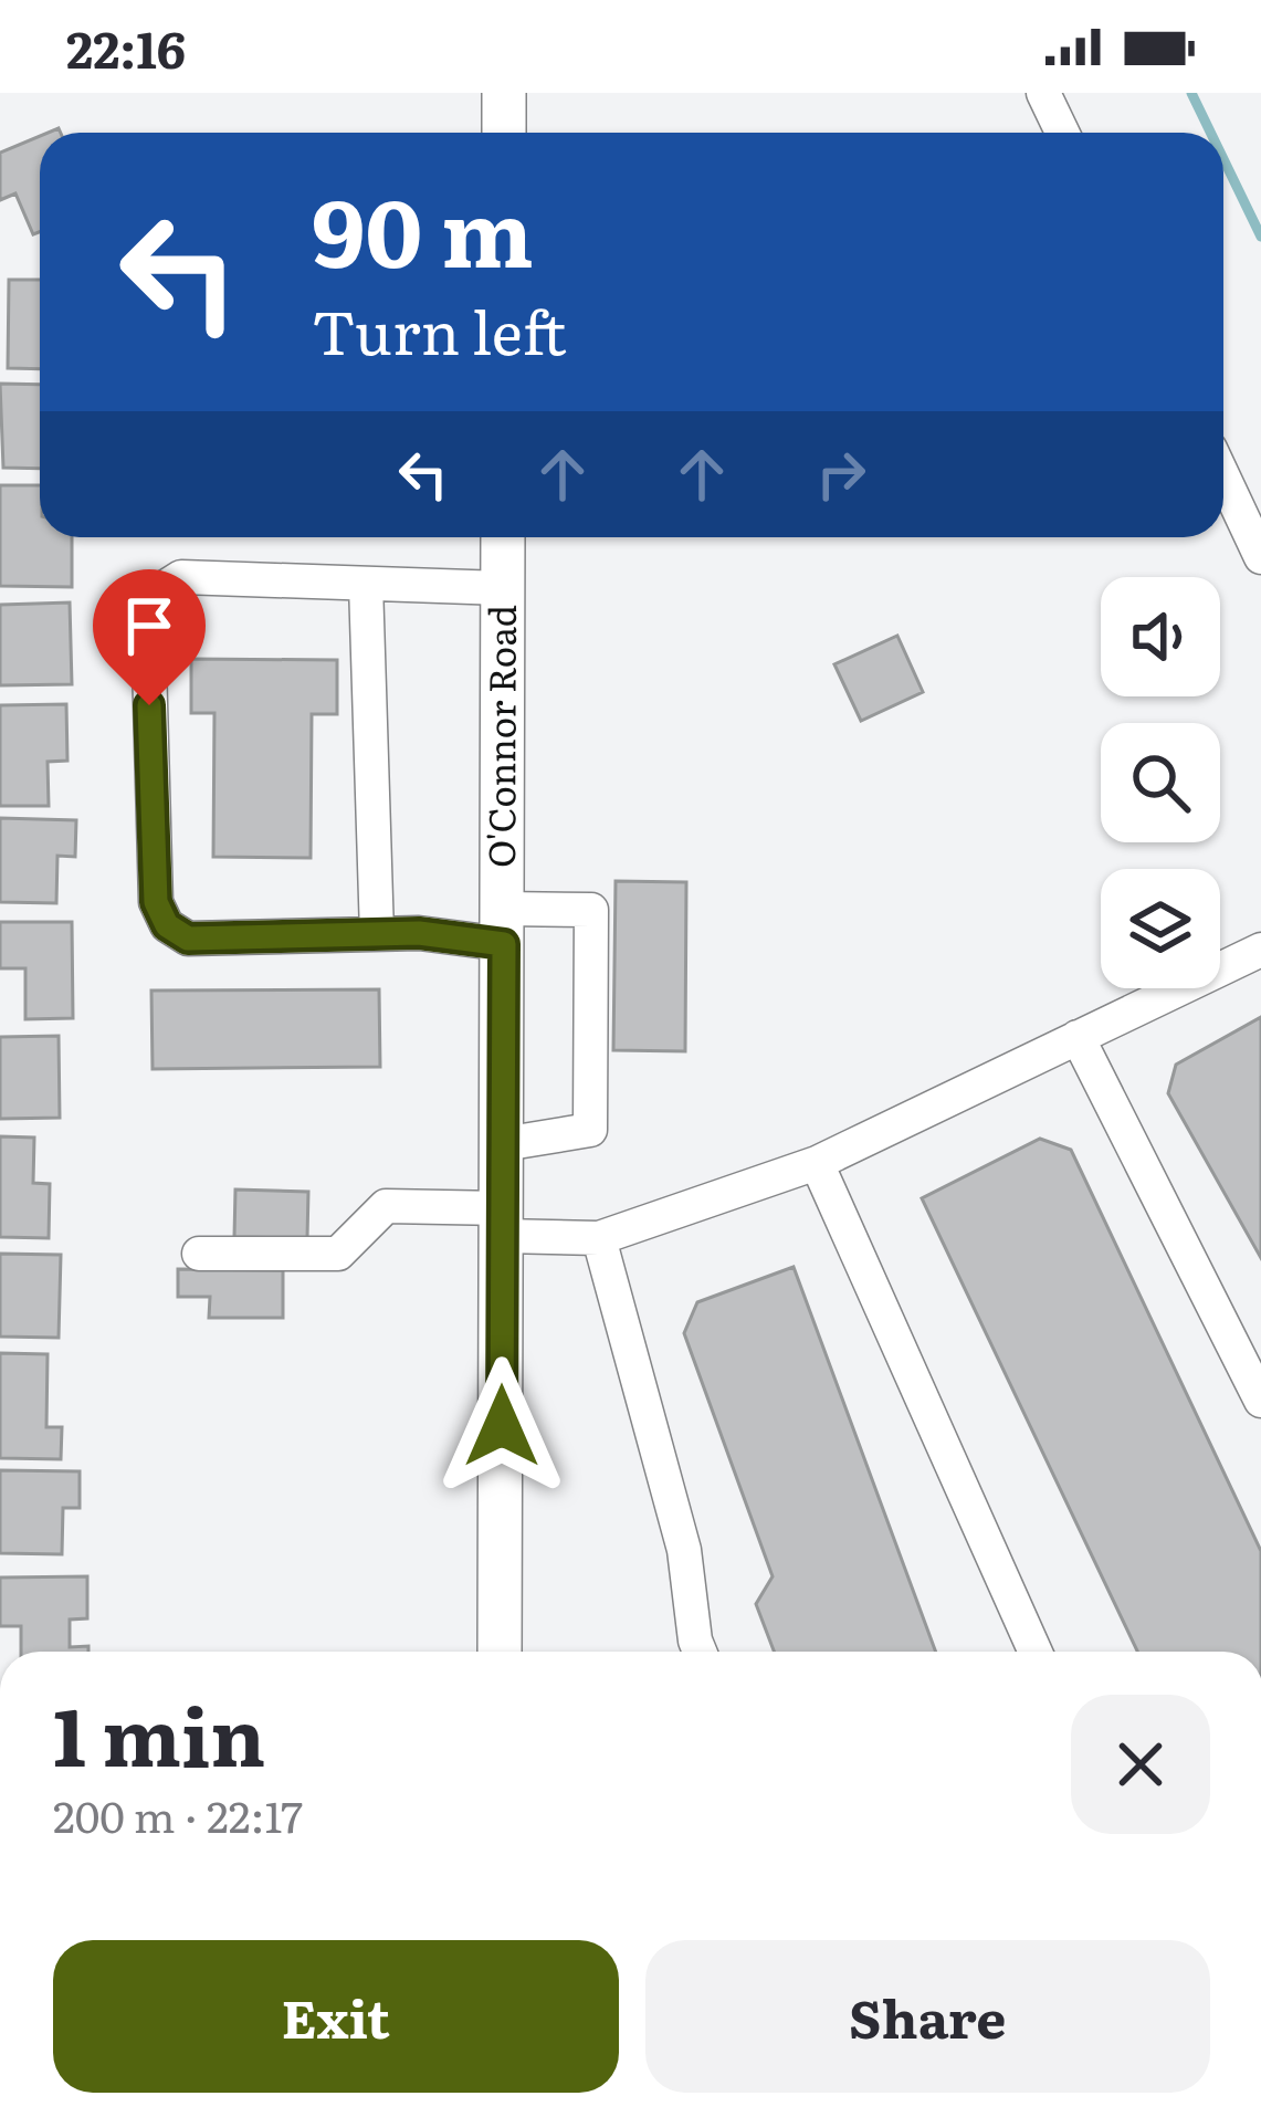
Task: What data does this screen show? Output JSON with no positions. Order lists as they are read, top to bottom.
{
  "streets": {
    "main road": ["O'Connor Road"]
  },
  "page": {
    "status": "22:16",
    "turn": ["90 m", "Turn left"],
    "heading": ["1 min", "200 m · 22:17"],
    "buttons": ["Exit", "Share"]
  }
}
